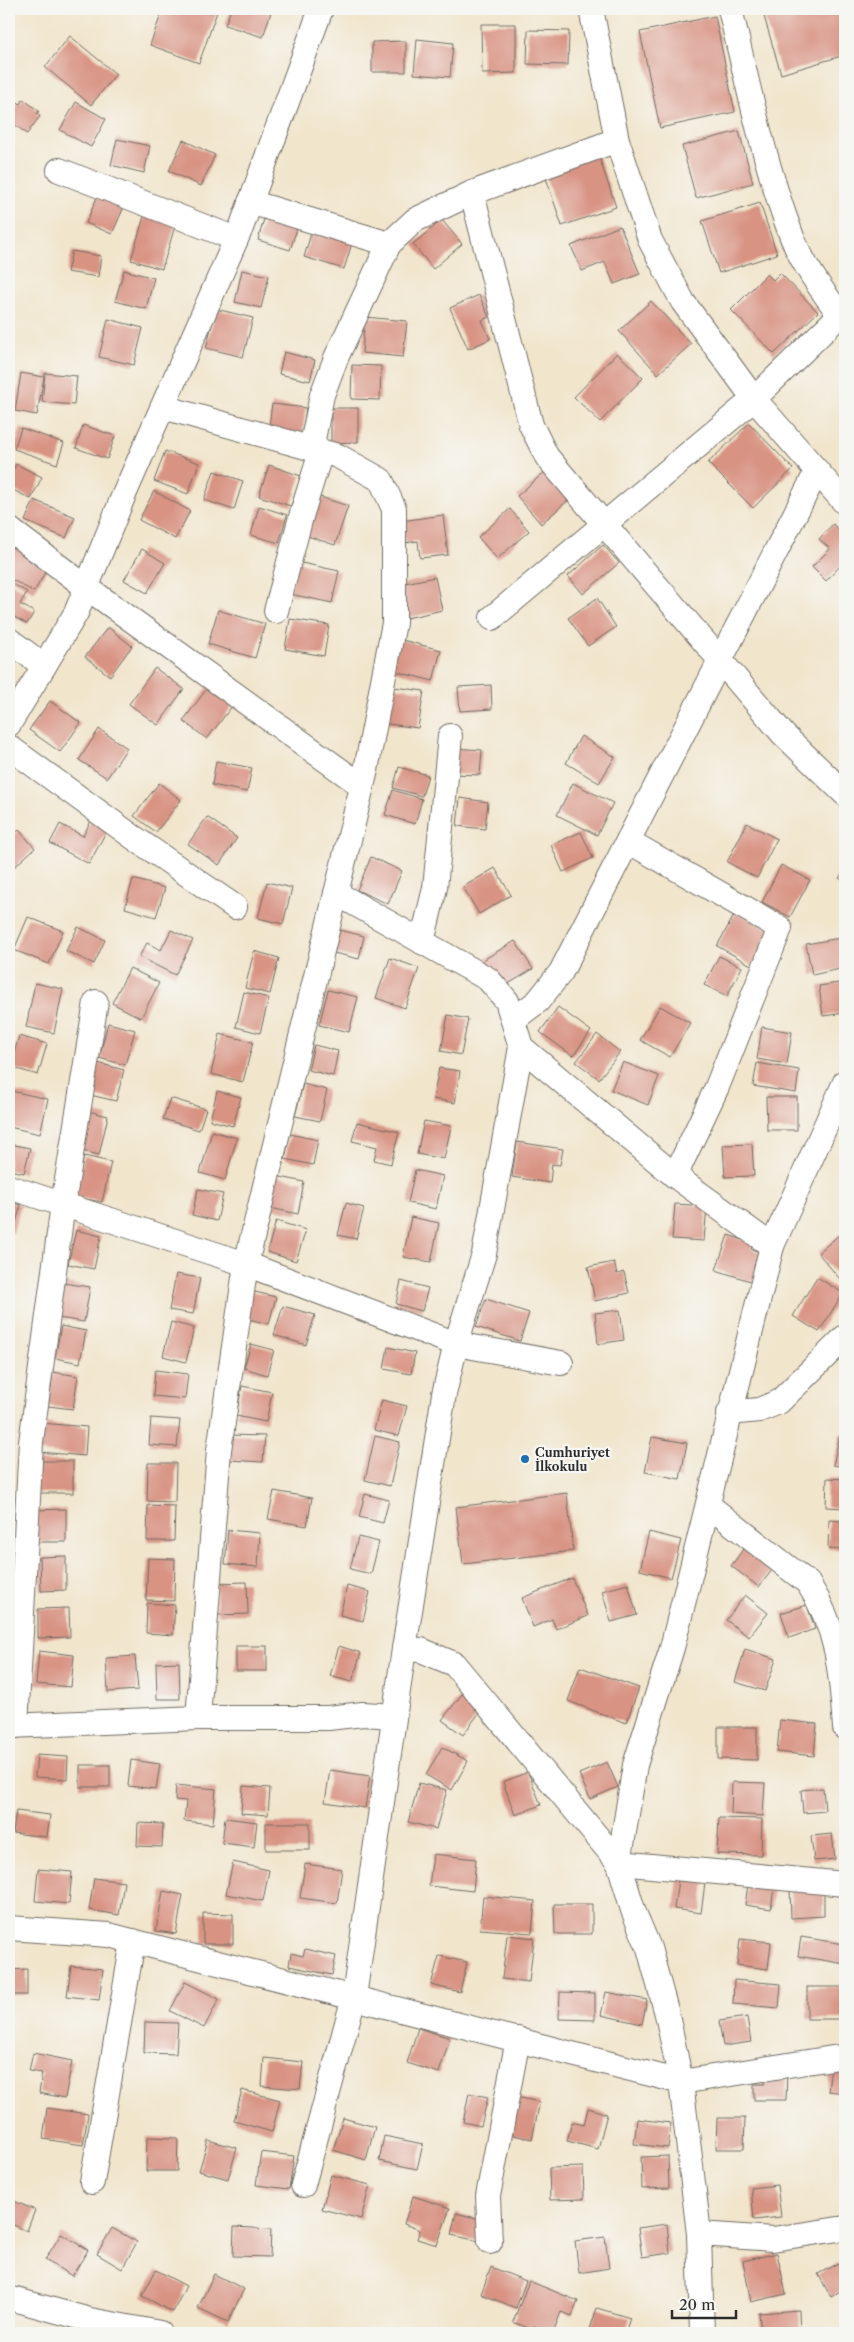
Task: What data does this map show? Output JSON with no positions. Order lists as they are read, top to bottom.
{
  "places": ["Cumhuriyet İlkokulu"],
  "scale_bar": "20 m"
}
